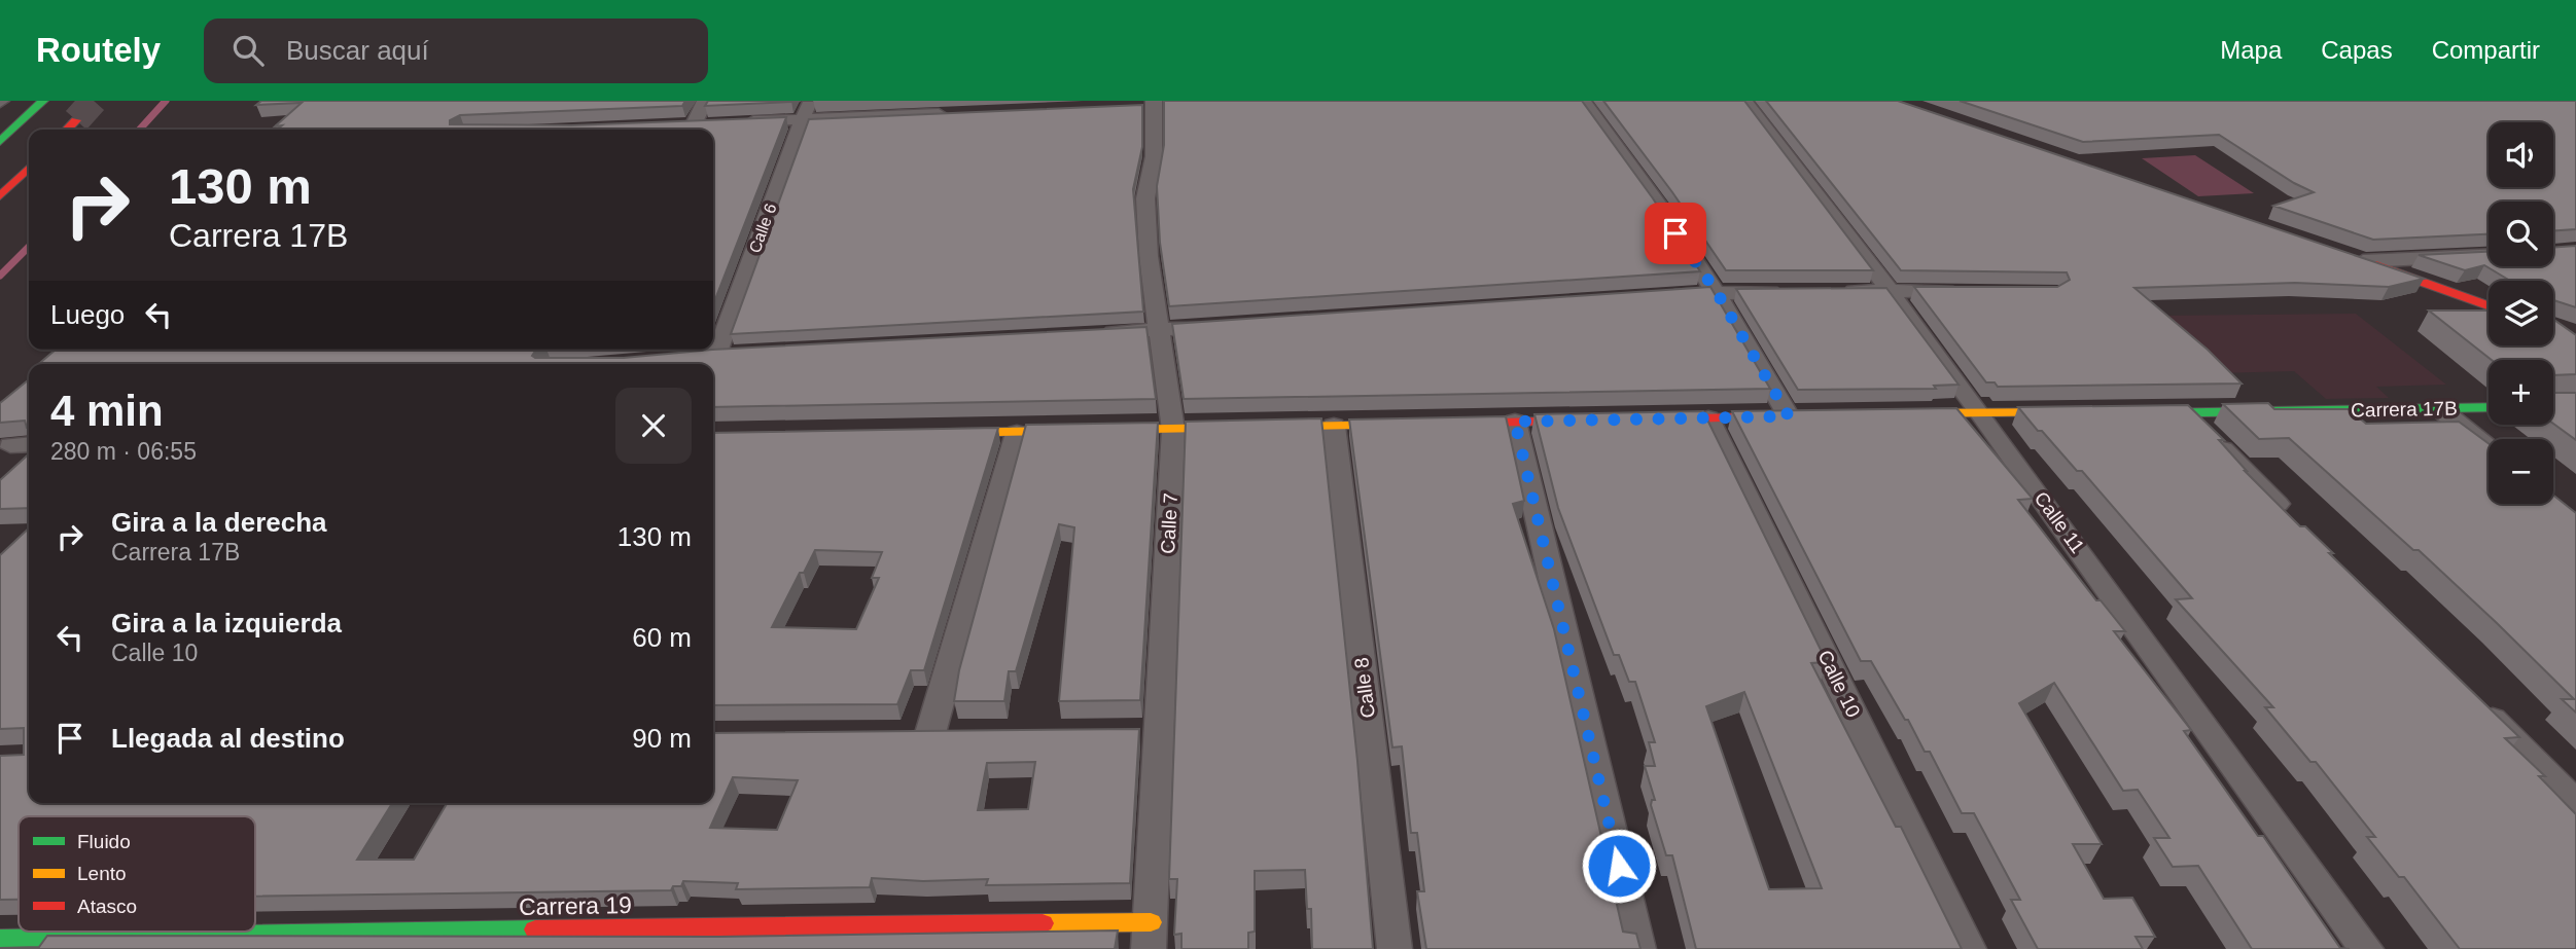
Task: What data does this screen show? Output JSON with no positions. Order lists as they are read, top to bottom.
{
  "streets": {
    "street": [
      "Calle 6",
      "Carrera 17B",
      "Calle 11",
      "Calle 7",
      "Calle 10",
      "Calle 8",
      "Carrera 19"
    ]
  },
  "crossings": [
    ["Calle 7", "Carrera 19"]
  ],
  "legend": ["Fluido", "Lento", "Atasco"],
  "page": {
    "header": "Routely",
    "search": "Buscar aquí",
    "nav": ["Mapa", "Capas", "Compartir"],
    "map_buttons": ["+", "−"],
    "turn": ["130 m", "Carrera 17B"],
    "then": "Luego",
    "heading": ["4 min", "280 m · 06:55"],
    "list": [
      {
        "name": "Gira a la derecha",
        "note": "Carrera 17B",
        "value": "130 m"
      },
      {
        "name": "Gira a la izquierda",
        "note": "Calle 10",
        "value": "60 m"
      },
      {
        "name": "Llegada al destino",
        "value": "90 m"
      }
    ]
  }
}
